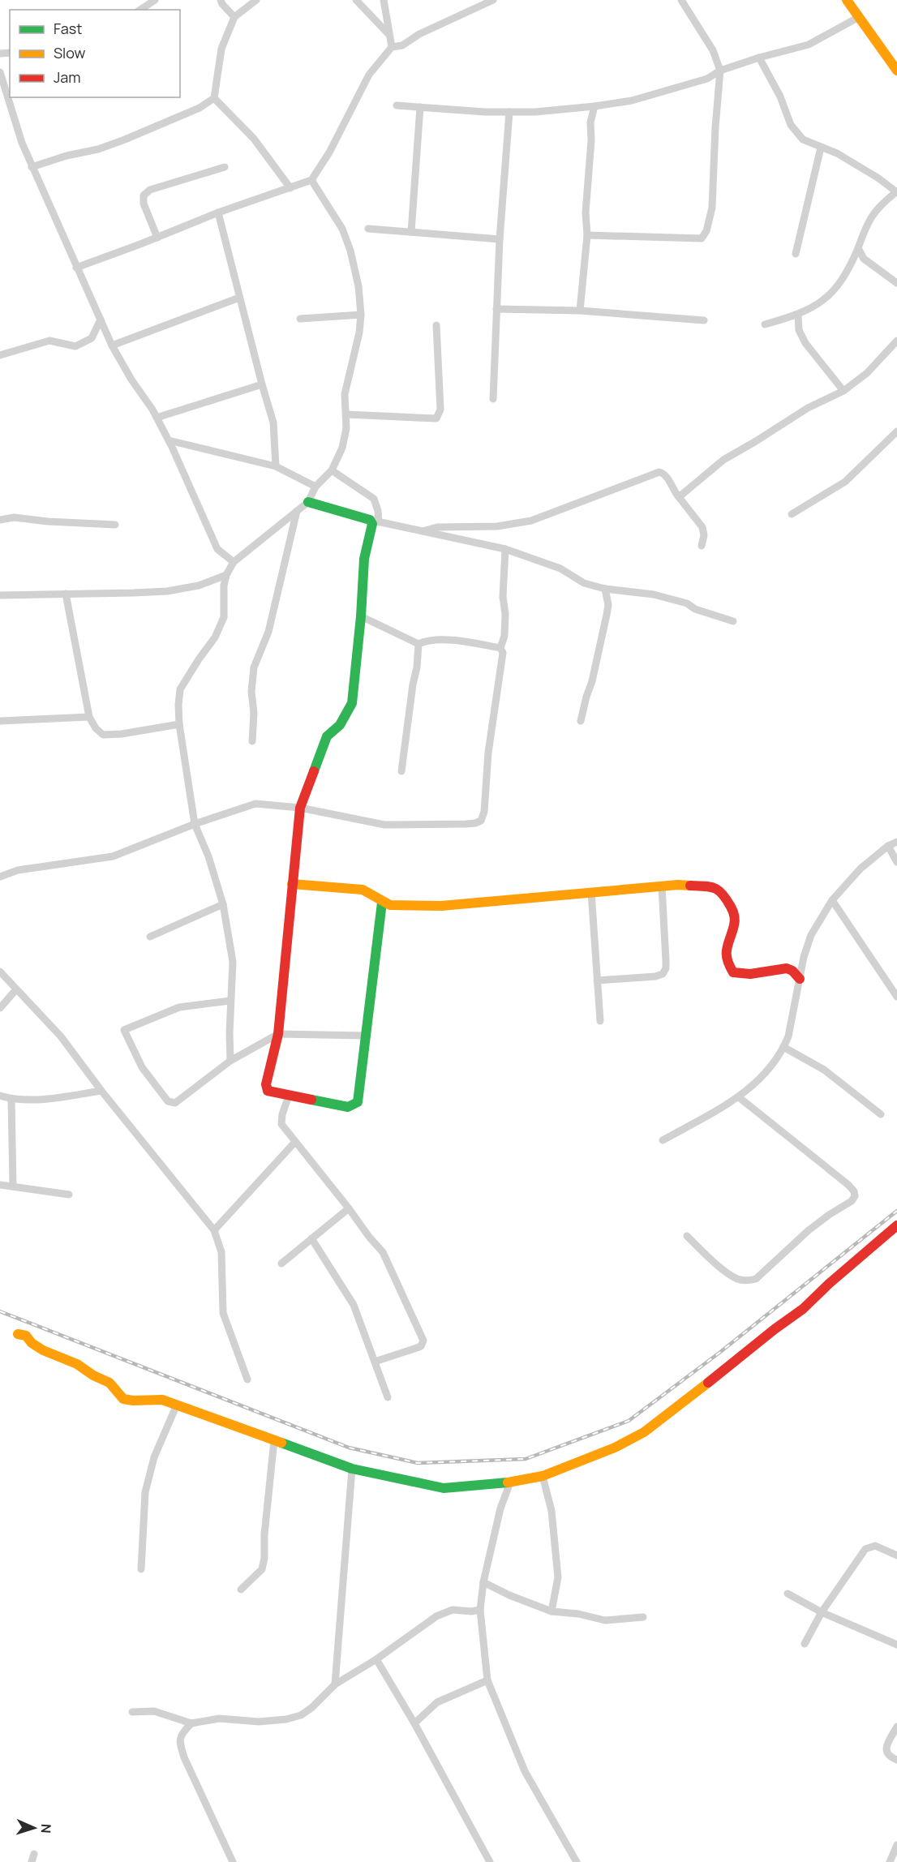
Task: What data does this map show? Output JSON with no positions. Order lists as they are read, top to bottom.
{
  "legend": ["Fast", "Slow", "Jam"],
  "north": "right"
}
